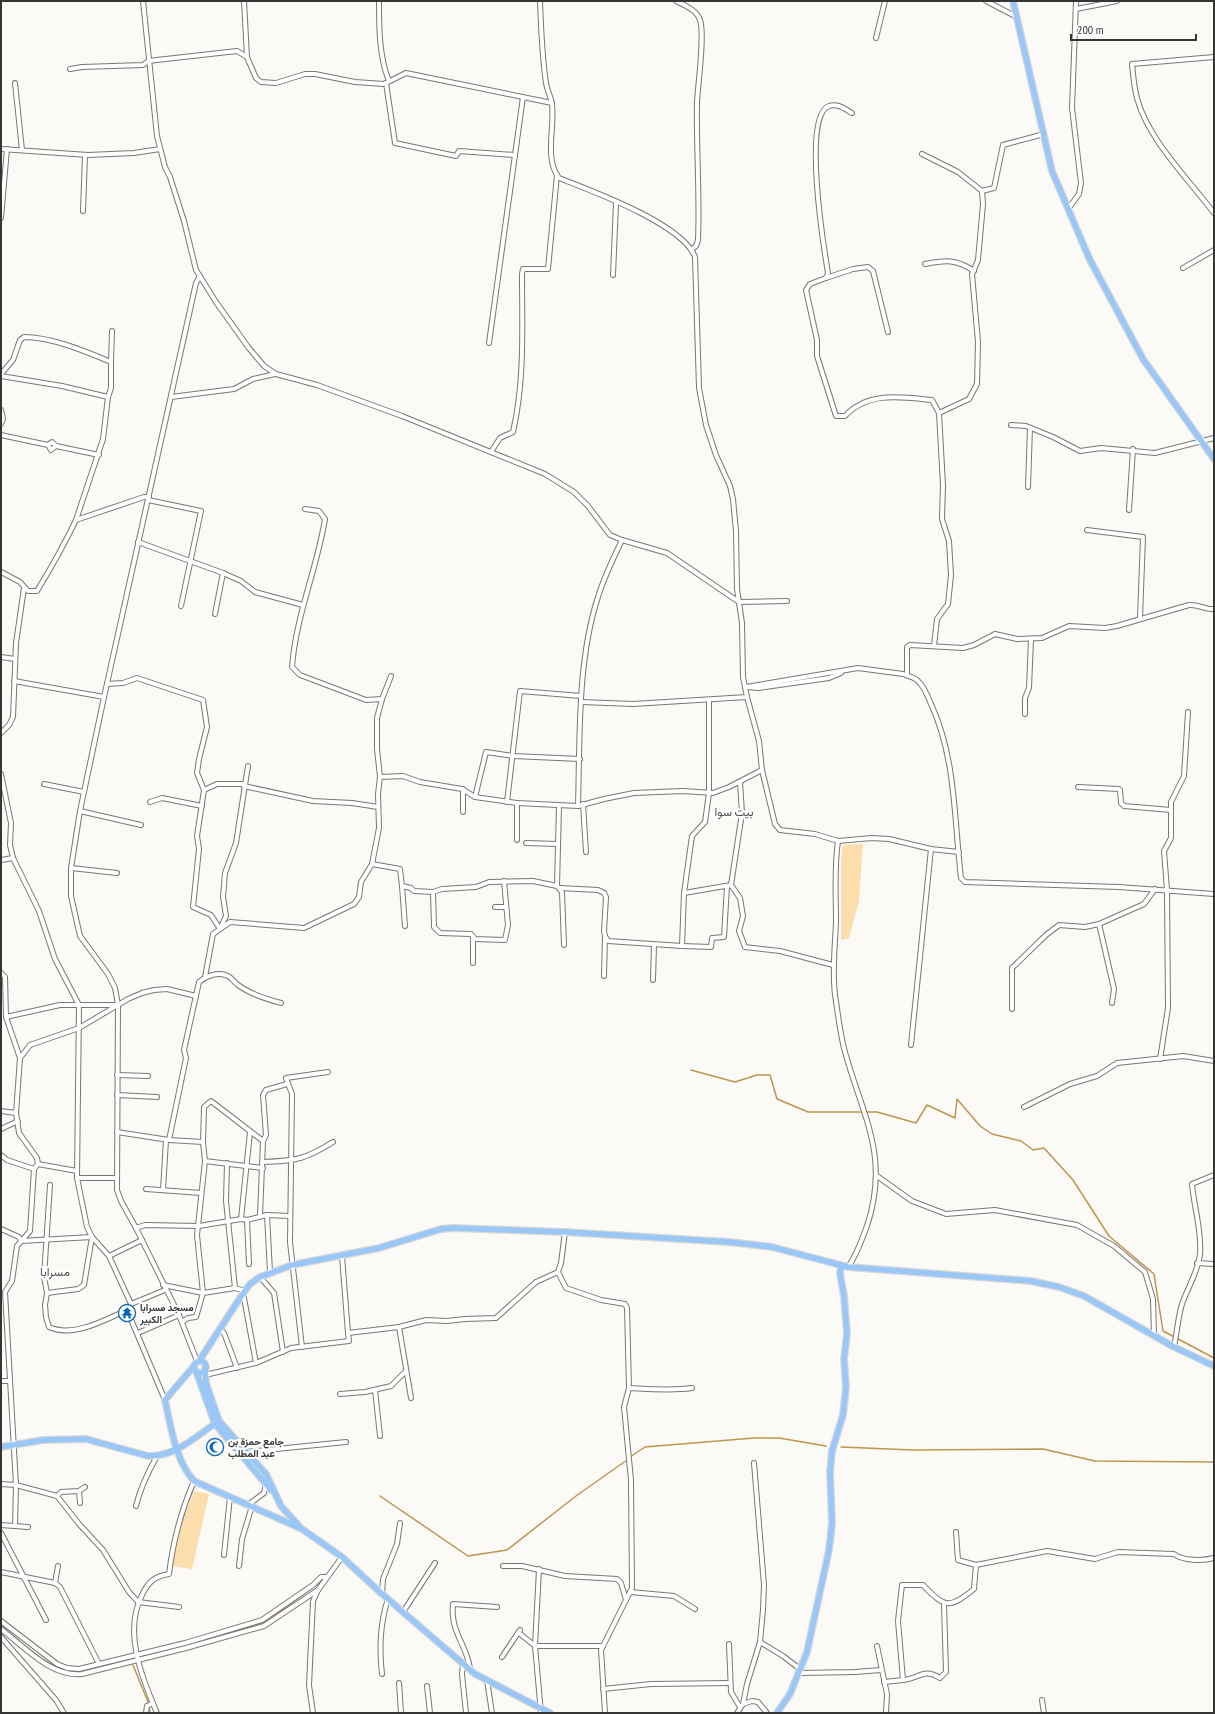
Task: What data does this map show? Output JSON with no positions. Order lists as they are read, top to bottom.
{
  "districts": ["بيت سوا", "مسرابا"],
  "places": {
    "temple": ["مسجد مسرابا الكبير"],
    "mosque": ["جامع حمزة بن عبد المطلب"]
  },
  "scale_bar": "200 m"
}
